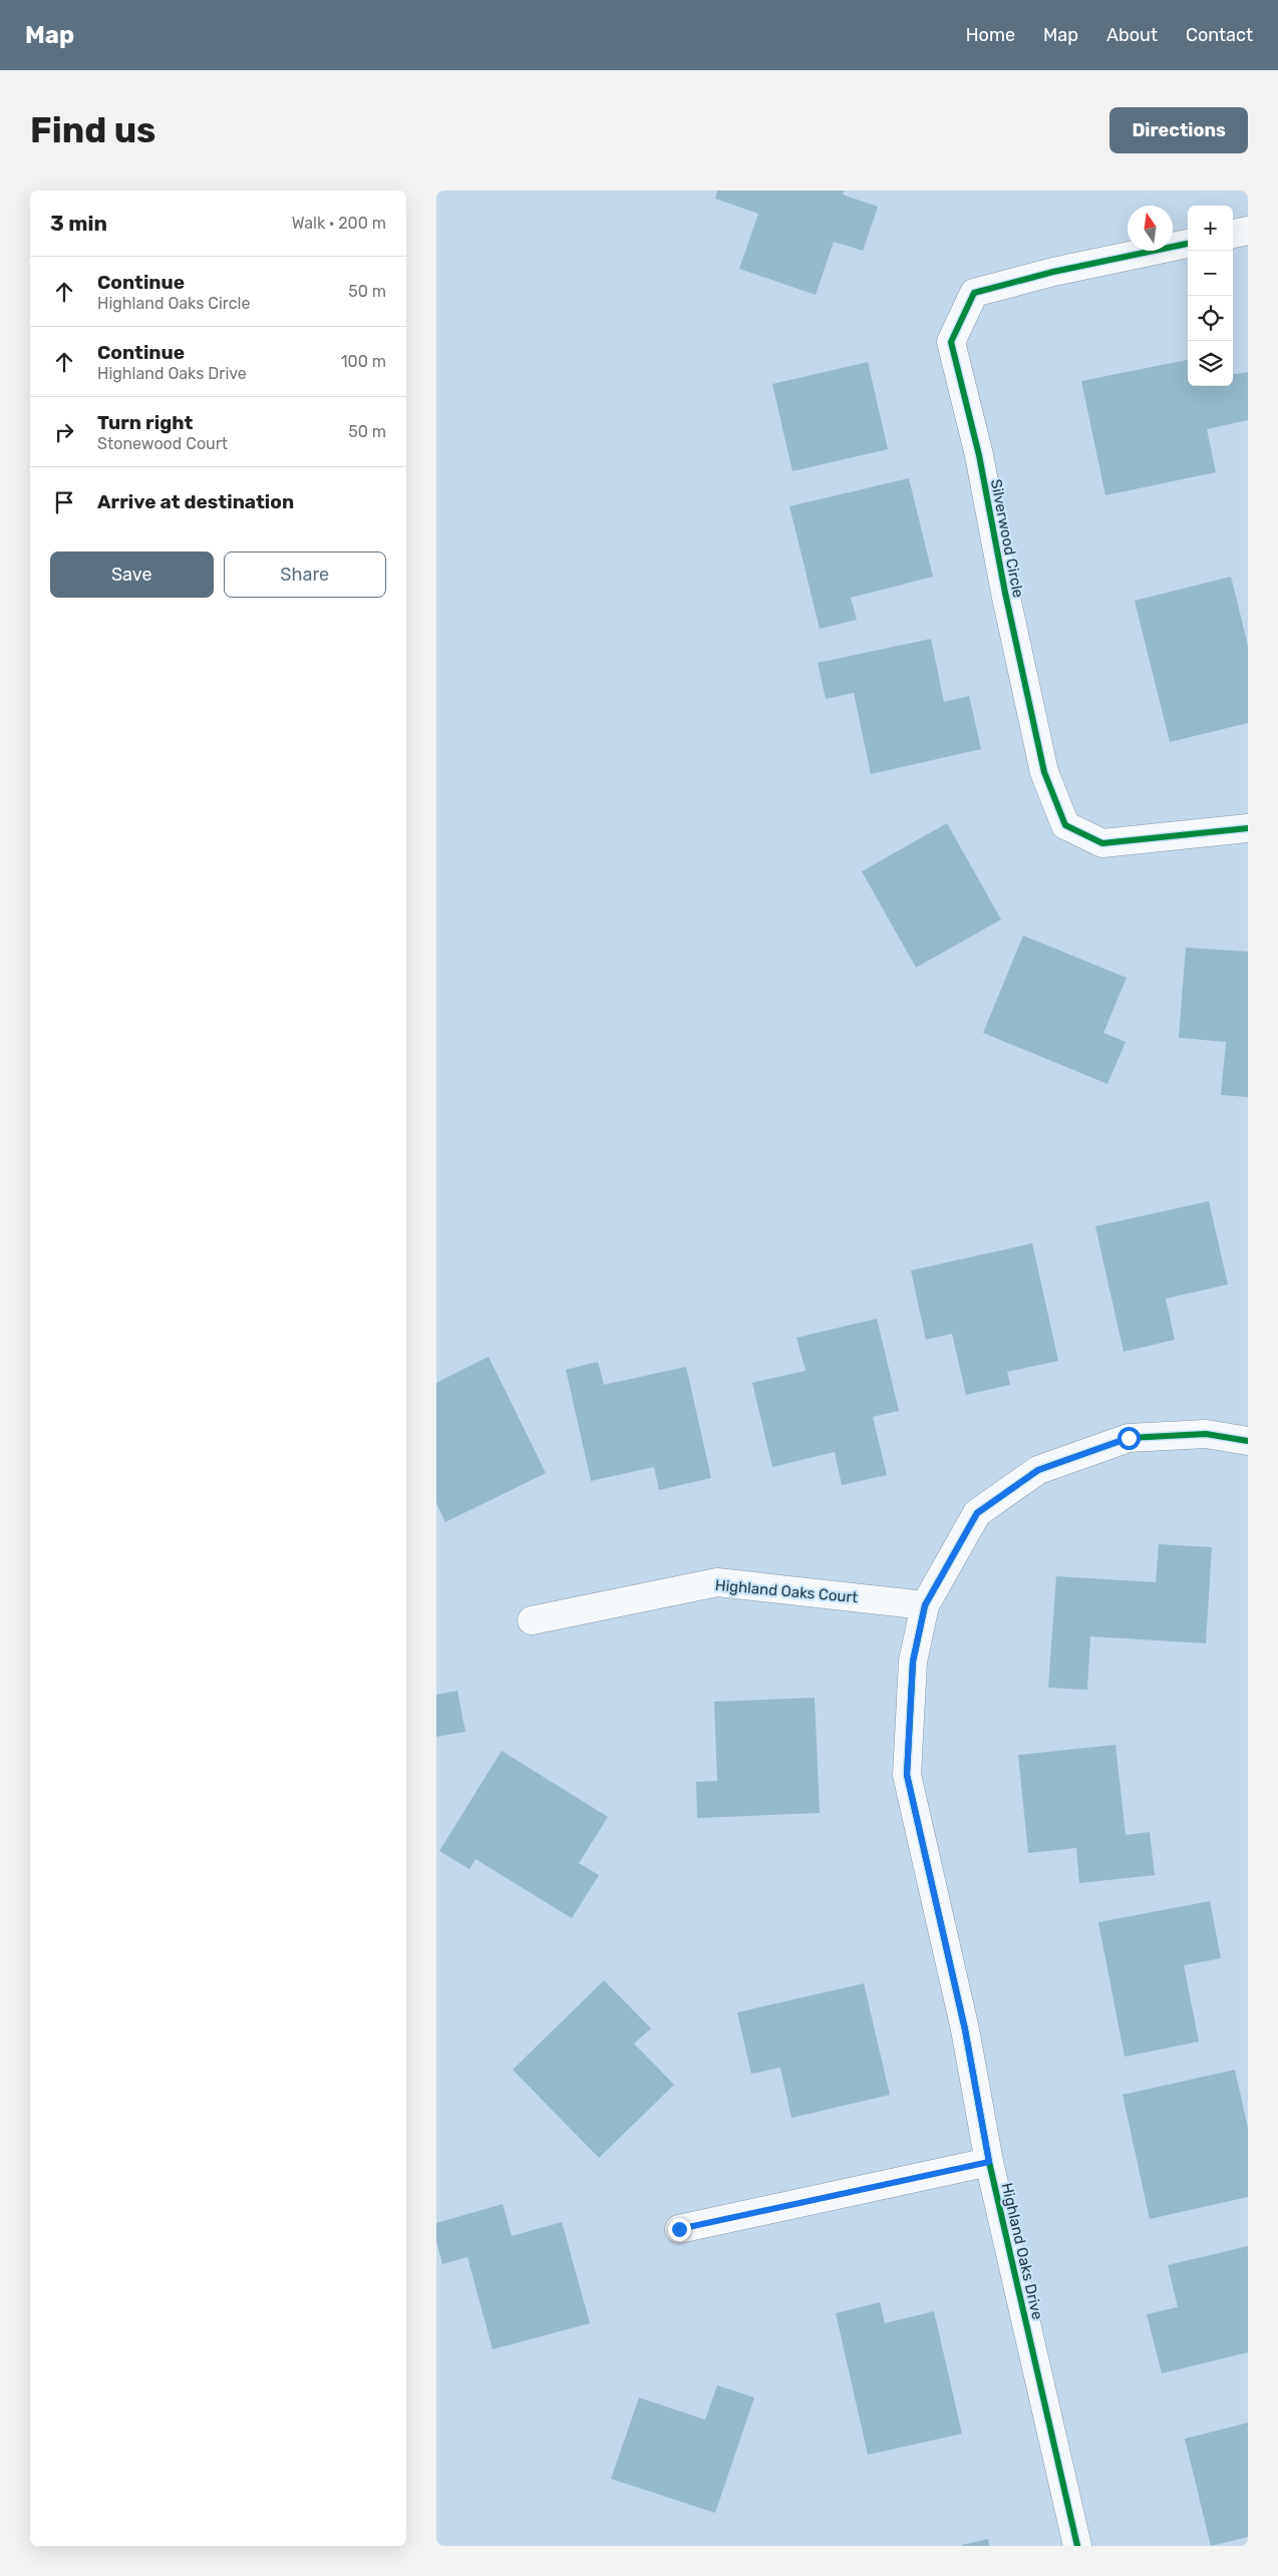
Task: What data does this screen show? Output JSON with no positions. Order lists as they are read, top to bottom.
{
  "streets": {
    "street": ["Silverwood Circle", "Highland Oaks Court", "Highland Oaks Drive"]
  },
  "crossings": [
    ["Highland Oaks Court", "Highland Oaks Drive"]
  ],
  "north": "top",
  "page": {
    "header": "Map",
    "nav": [
      "Home",
      "Map",
      "About",
      "Contact"
    ],
    "buttons": [
      "Directions",
      ["Save", "Share"]
    ],
    "title": "Find us",
    "heading": ["3 min", "Walk · 200 m"],
    "map_buttons": ["+", "−"],
    "list": [
      ["Continue", "Highland Oaks Circle", "50 m"],
      ["Continue", "Highland Oaks Drive", "100 m"],
      ["Turn right", "Stonewood Court", "50 m"],
      "Arrive at destination"
    ]
  }
}
